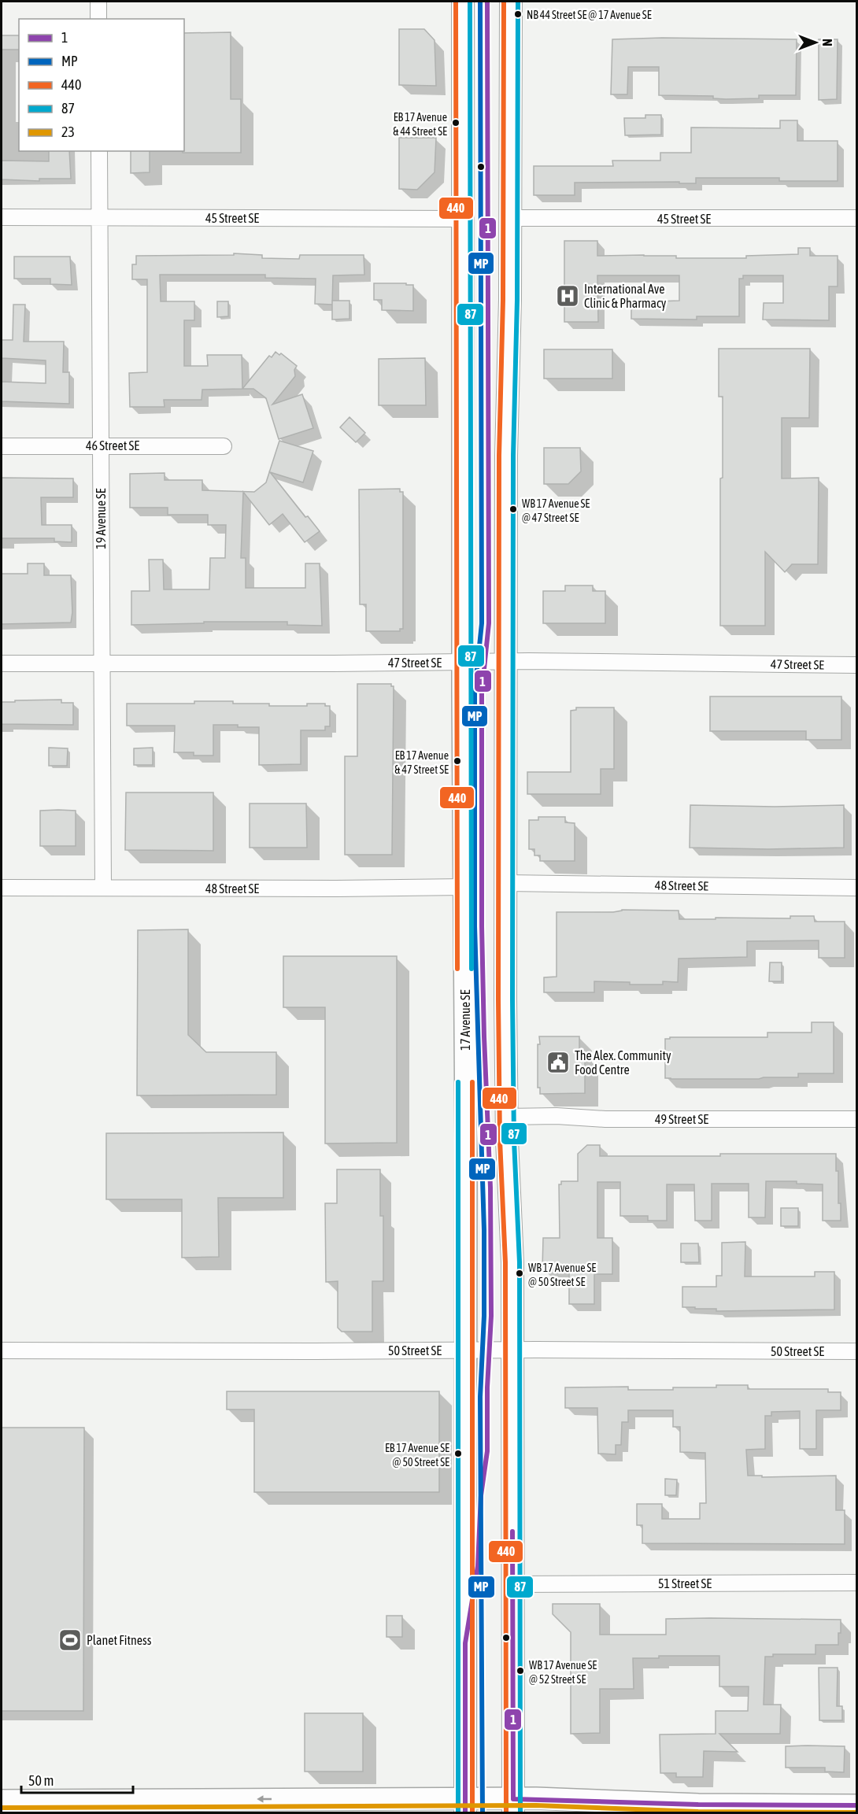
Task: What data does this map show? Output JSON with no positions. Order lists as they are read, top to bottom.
{
  "streets": {
    "main road": ["17 Avenue SE"],
    "street": [
      "45 Street SE",
      "46 Street SE",
      "19 Avenue SE",
      "47 Street SE",
      "48 Street SE",
      "49 Street SE",
      "50 Street SE",
      "51 Street SE"
    ]
  },
  "crossings": [
    ["45 Street SE", "19 Avenue SE"],
    ["45 Street SE", "17 Avenue SE"],
    ["46 Street SE", "19 Avenue SE"],
    ["19 Avenue SE", "47 Street SE"],
    ["19 Avenue SE", "48 Street SE"],
    ["47 Street SE", "17 Avenue SE"],
    ["48 Street SE", "17 Avenue SE"],
    ["17 Avenue SE", "50 Street SE"]
  ],
  "places": {
    "other": [
      "NB 44 Street SE @ 17 Avenue SE",
      "EB 17 Avenue & 44 Street SE",
      "WB 17 Avenue SE @ 47 Street SE",
      "EB 17 Avenue & 47 Street SE",
      "WB 17 Avenue SE @ 50 Street SE",
      "EB 17 Avenue SE @ 50 Street SE",
      "WB 17 Avenue SE @ 52 Street SE"
    ],
    "hospital": ["International Ave Clinic & Pharmacy"],
    "public building": ["The Alex. Community Food Centre"],
    "sports": ["Planet Fitness"]
  },
  "lines": [
    "transit line 1",
    "transit line MP",
    "transit line 440",
    "transit line 87",
    "transit line 23"
  ],
  "legend": [
    "1",
    "MP",
    "440",
    "87",
    "23"
  ],
  "scale_bar": "50 m",
  "north": "right"
}
